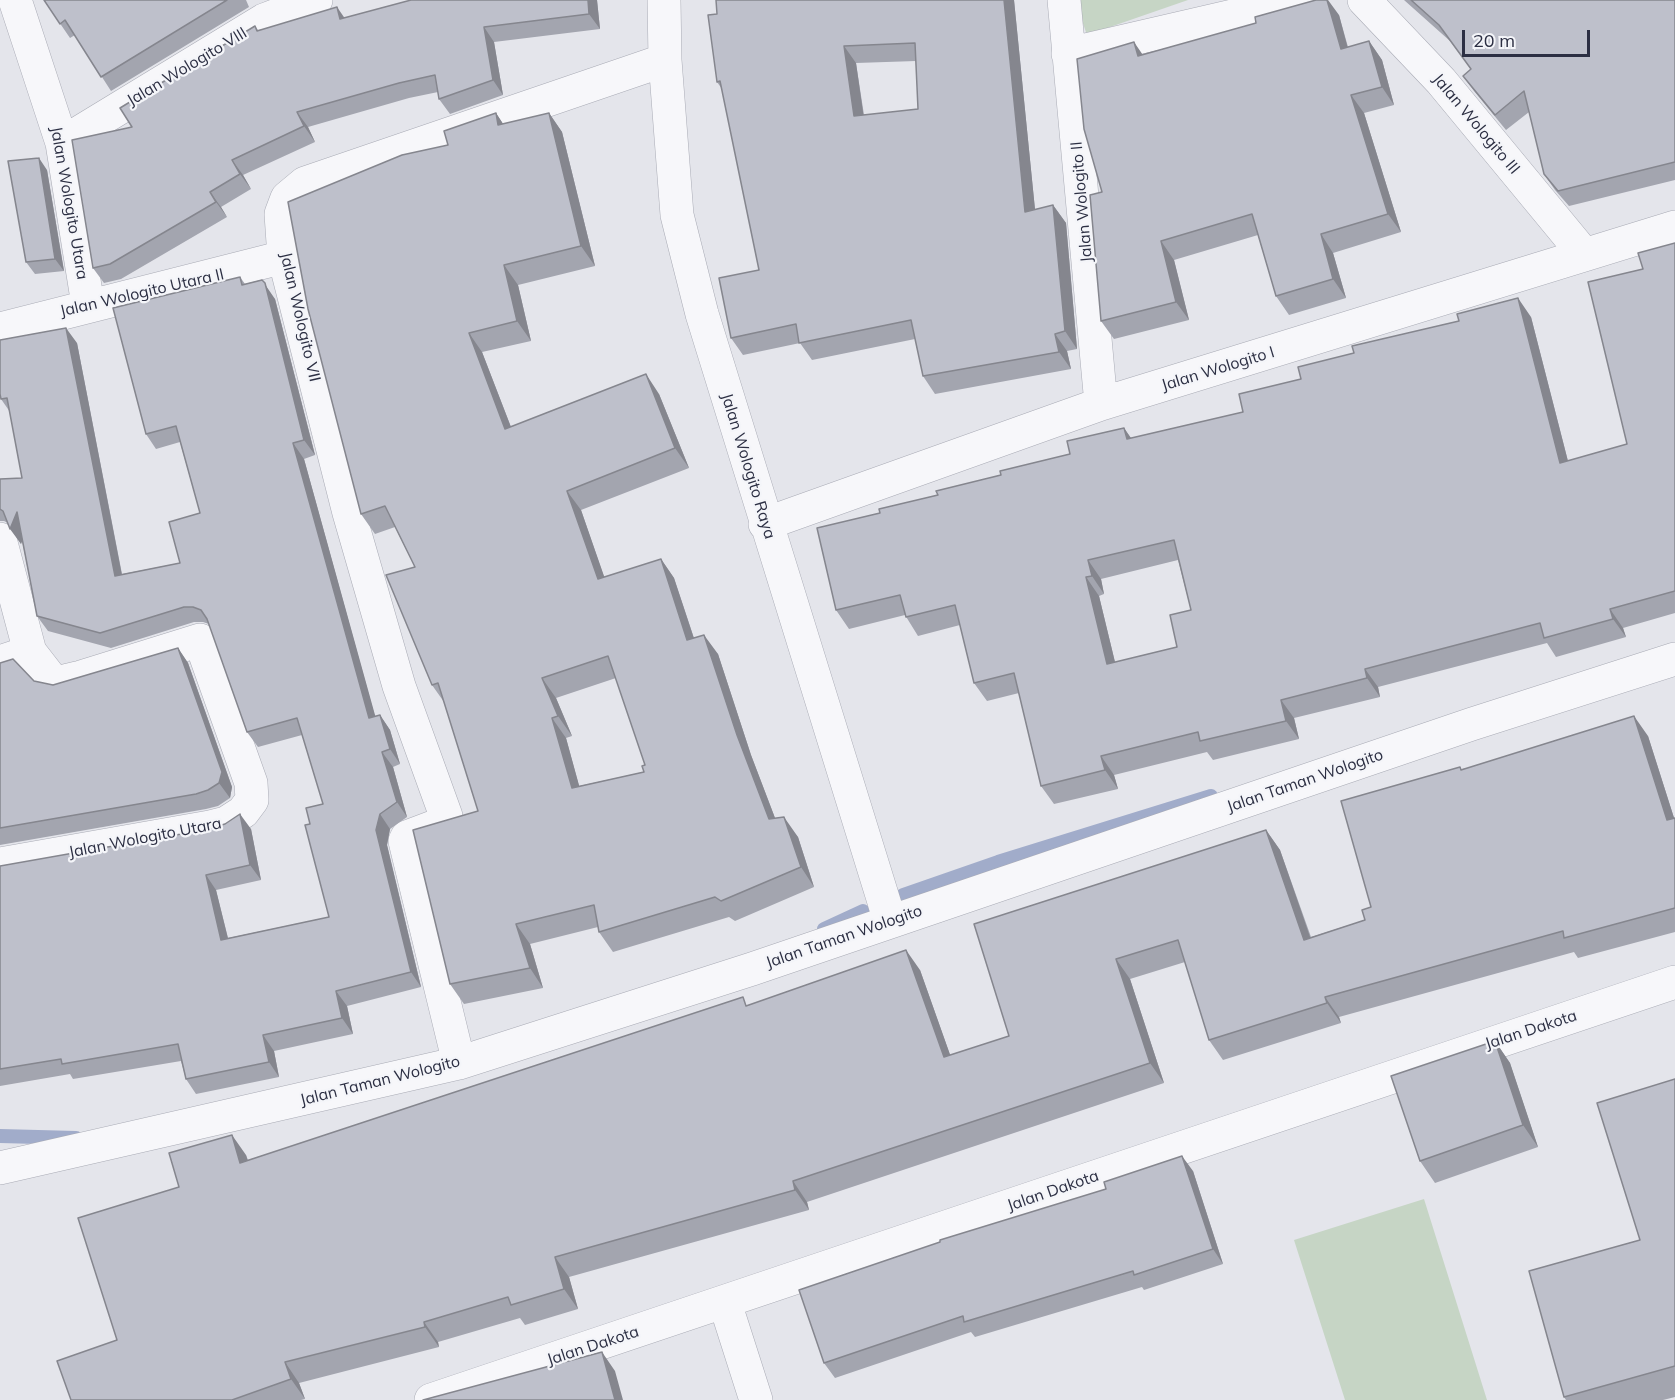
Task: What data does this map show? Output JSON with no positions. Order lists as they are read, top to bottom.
{
  "streets": {
    "street": [
      "Jalan Wologito VIII",
      "Jalan Wologito III",
      "Jalan Wologito II",
      "Jalan Wologito Utara",
      "Jalan Wologito Utara II",
      "Jalan Wologito VII",
      "Jalan Wologito I",
      "Jalan Wologito Raya",
      "Jalan Taman Wologito",
      "Jalan Dakota"
    ]
  },
  "crossings": [
    ["Jalan Wologito VIII", "Jalan Wologito Utara"],
    ["Jalan Wologito III", "Jalan Wologito I"],
    ["Jalan Wologito II", "Jalan Wologito I"],
    ["Jalan Wologito Utara", "Jalan Wologito Utara II"],
    ["Jalan Wologito Utara II", "Jalan Wologito VII"],
    ["Jalan Wologito VII", "Jalan Wologito Raya"],
    ["Jalan Wologito VII", "Jalan Taman Wologito"],
    ["Jalan Wologito I", "Jalan Wologito Raya"],
    ["Jalan Wologito Raya", "Jalan Taman Wologito"]
  ],
  "scale_bar": "20 m"
}
